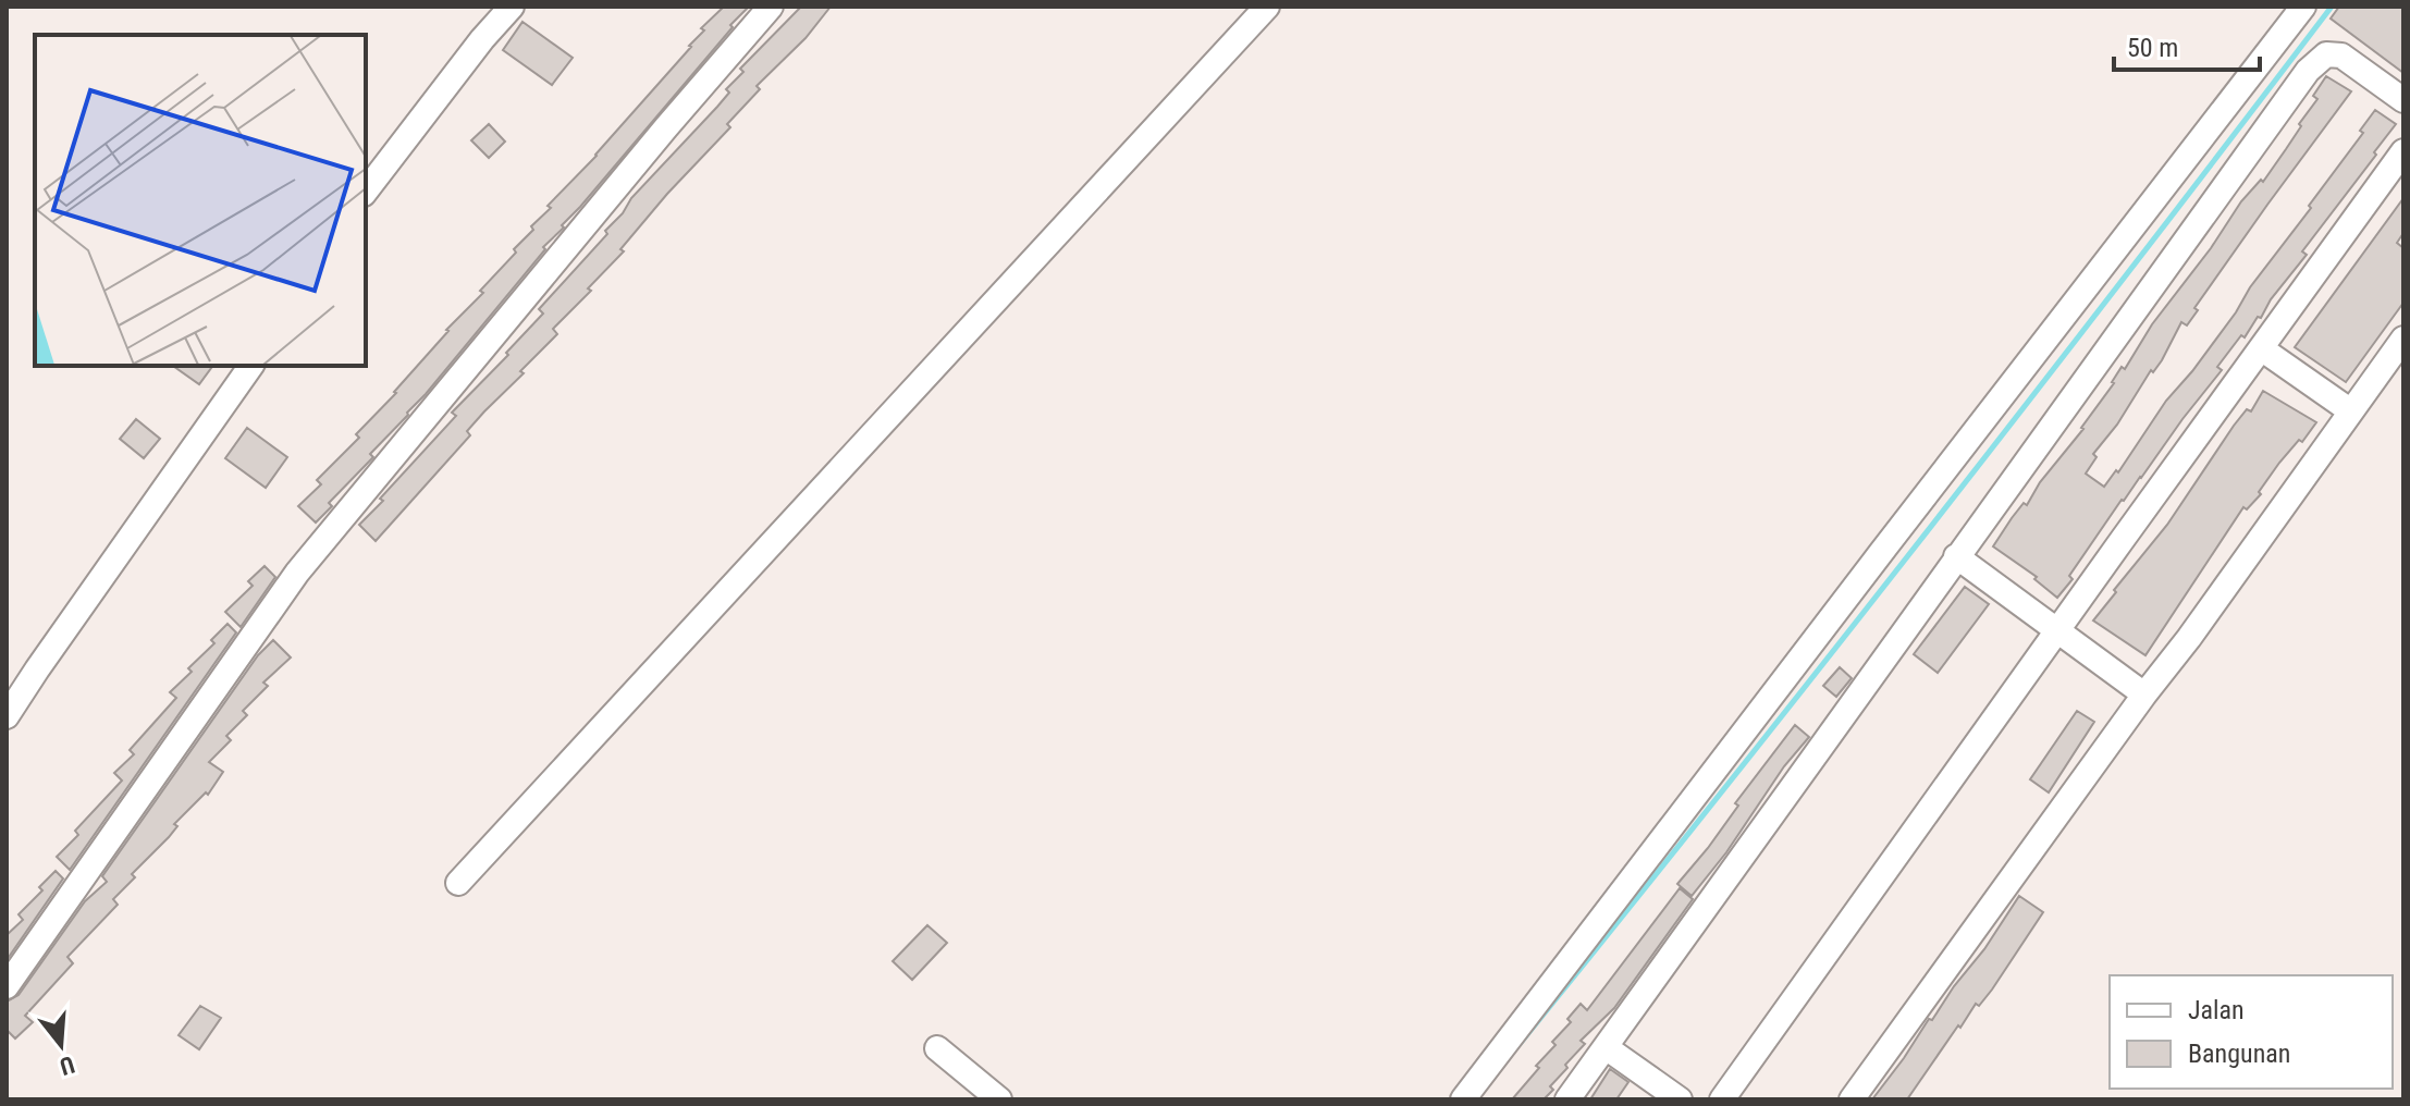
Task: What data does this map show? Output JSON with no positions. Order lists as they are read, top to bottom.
{
  "legend": ["Jalan", "Bangunan"],
  "scale_bar": "50 m",
  "north": "bottom"
}
